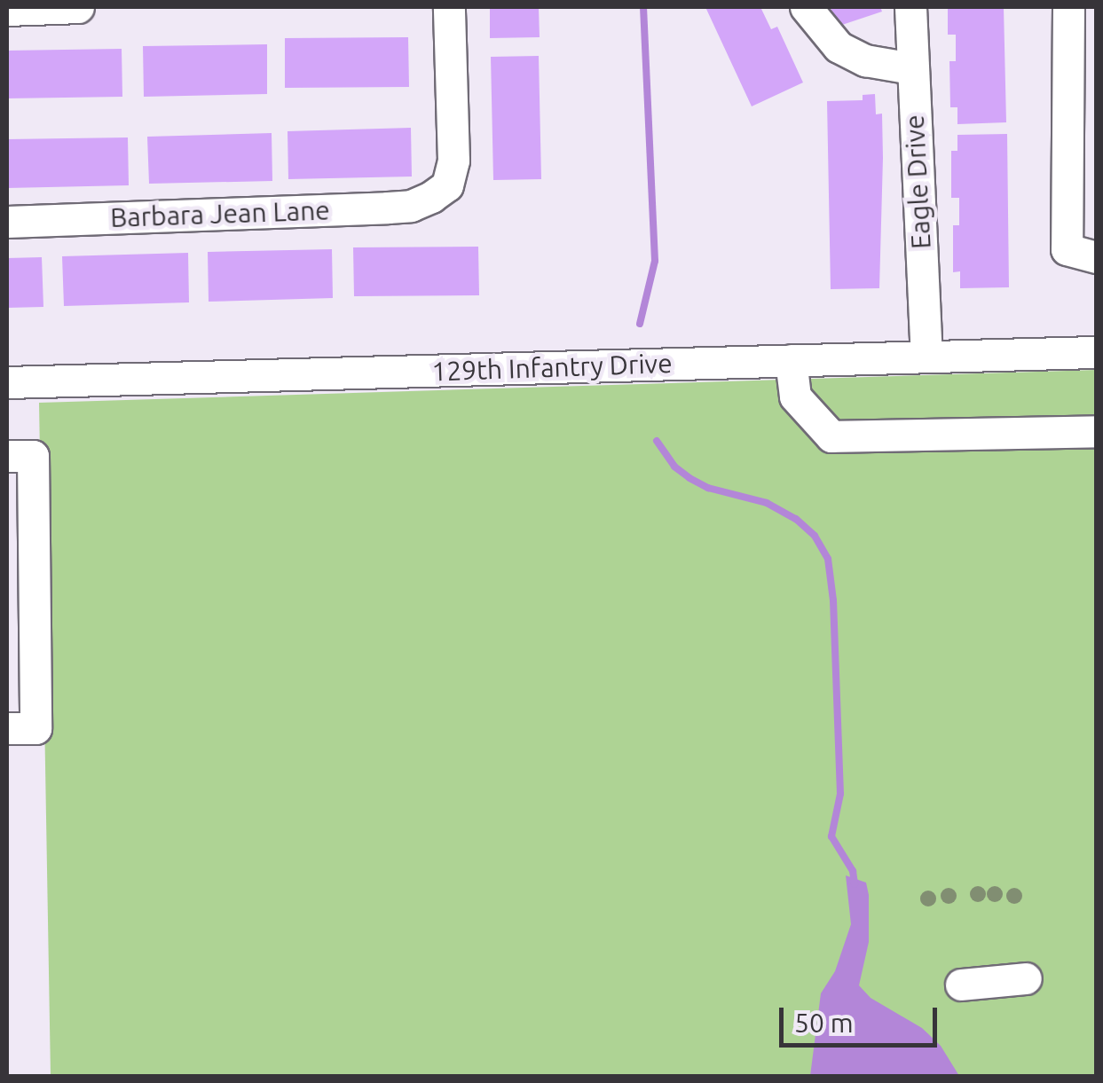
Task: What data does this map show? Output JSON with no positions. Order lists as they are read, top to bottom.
{
  "streets": {
    "street": ["Eagle Drive", "Barbara Jean Lane", "129th Infantry Drive"]
  },
  "crossings": [
    ["Eagle Drive", "129th Infantry Drive"]
  ],
  "scale_bar": "50 m"
}
